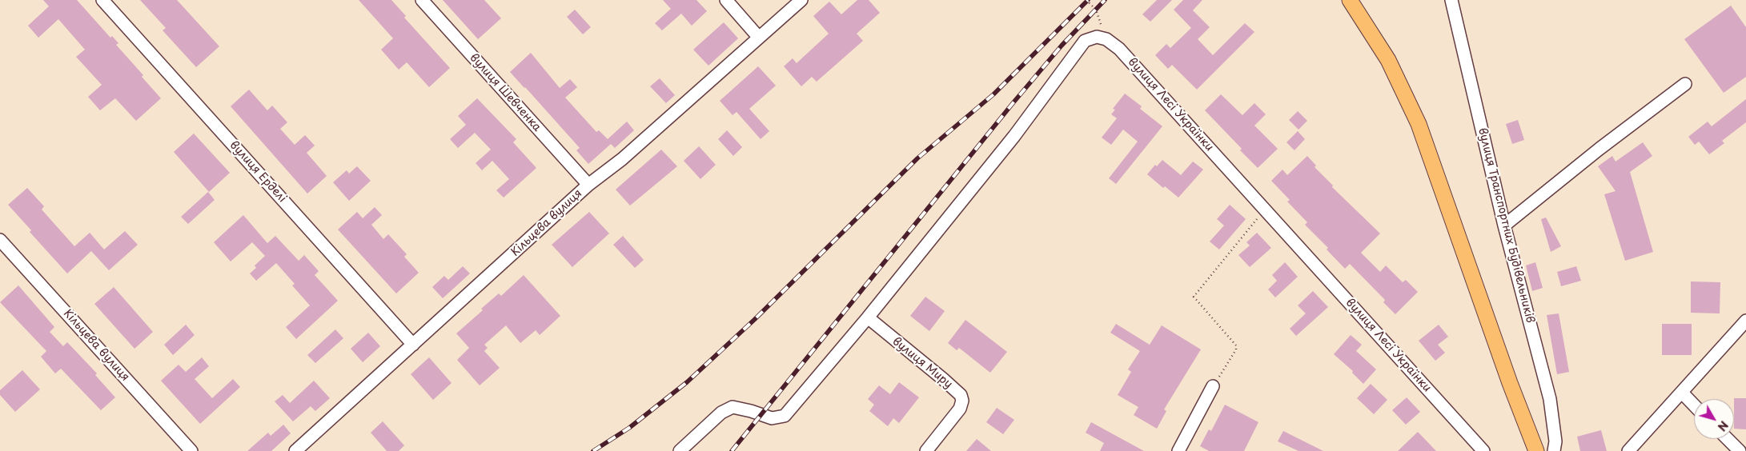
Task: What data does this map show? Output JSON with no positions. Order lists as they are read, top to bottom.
{
  "streets": {
    "street": [
      "вулиця Шевченка",
      "вулиця Лесі Українки",
      "вулиця Ерделі",
      "Кільцева вулиця",
      "вулиця Транспортних Будівельників",
      "вулиця Миру"
    ]
  },
  "crossings": [
    ["вулиця Шевченка", "Кільцева вулиця"],
    ["вулиця Ерделі", "Кільцева вулиця"]
  ],
  "north": "bottom right"
}
